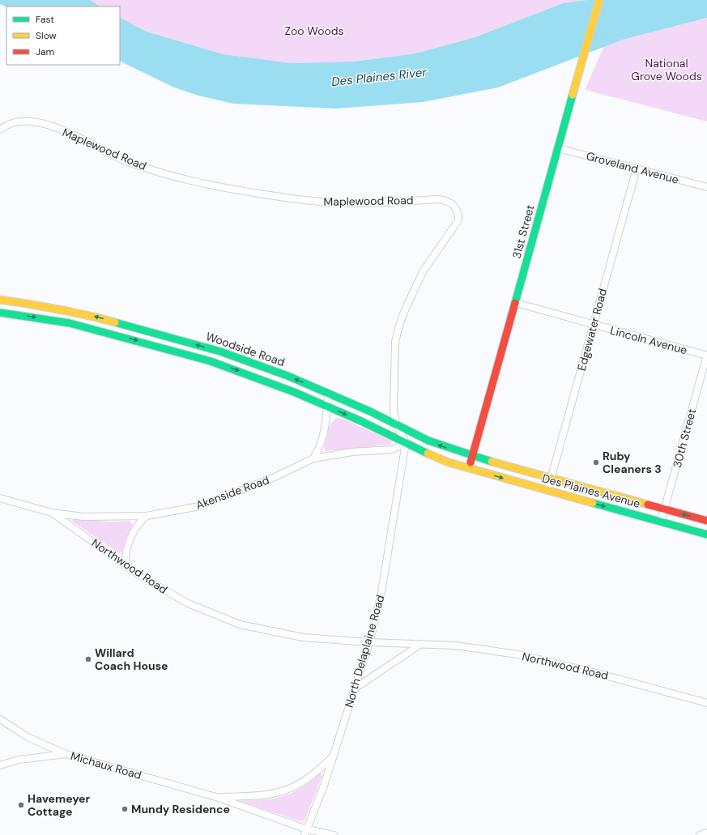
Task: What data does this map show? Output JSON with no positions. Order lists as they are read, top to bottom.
{
  "streets": {
    "street": [
      "Maplewood Road",
      "Groveland Avenue",
      "31st Street",
      "Edgewater Road",
      "Lincoln Avenue",
      "Woodside Road",
      "30th Street",
      "Des Plaines Avenue",
      "Akenside Road",
      "Northwood Road",
      "North Delaplaine Road",
      "Michaux Road"
    ]
  },
  "crossings": [
    ["Maplewood Road", "Woodside Road"],
    ["Maplewood Road", "Akenside Road"],
    ["Maplewood Road", "North Delaplaine Road"],
    ["Groveland Avenue", "31st Street"],
    ["Groveland Avenue", "Edgewater Road"],
    ["31st Street", "Lincoln Avenue"],
    ["31st Street", "Woodside Road"],
    ["31st Street", "Des Plaines Avenue"],
    ["Edgewater Road", "Lincoln Avenue"],
    ["Edgewater Road", "Des Plaines Avenue"],
    ["Lincoln Avenue", "30th Street"],
    ["Woodside Road", "Des Plaines Avenue"],
    ["Woodside Road", "Akenside Road"],
    ["Woodside Road", "North Delaplaine Road"],
    ["30th Street", "Des Plaines Avenue"],
    ["Akenside Road", "Northwood Road"],
    ["Akenside Road", "North Delaplaine Road"],
    ["Northwood Road", "North Delaplaine Road"],
    ["North Delaplaine Road", "Michaux Road"]
  ],
  "water": ["Des Plaines River"],
  "parks": ["Zoo Woods", "National Grove Woods"],
  "places": [
    "Ruby Cleaners 3",
    "Willard Coach House",
    "Havemeyer Cottage",
    "Mundy Residence"
  ],
  "legend": ["Fast", "Slow", "Jam"]
}
